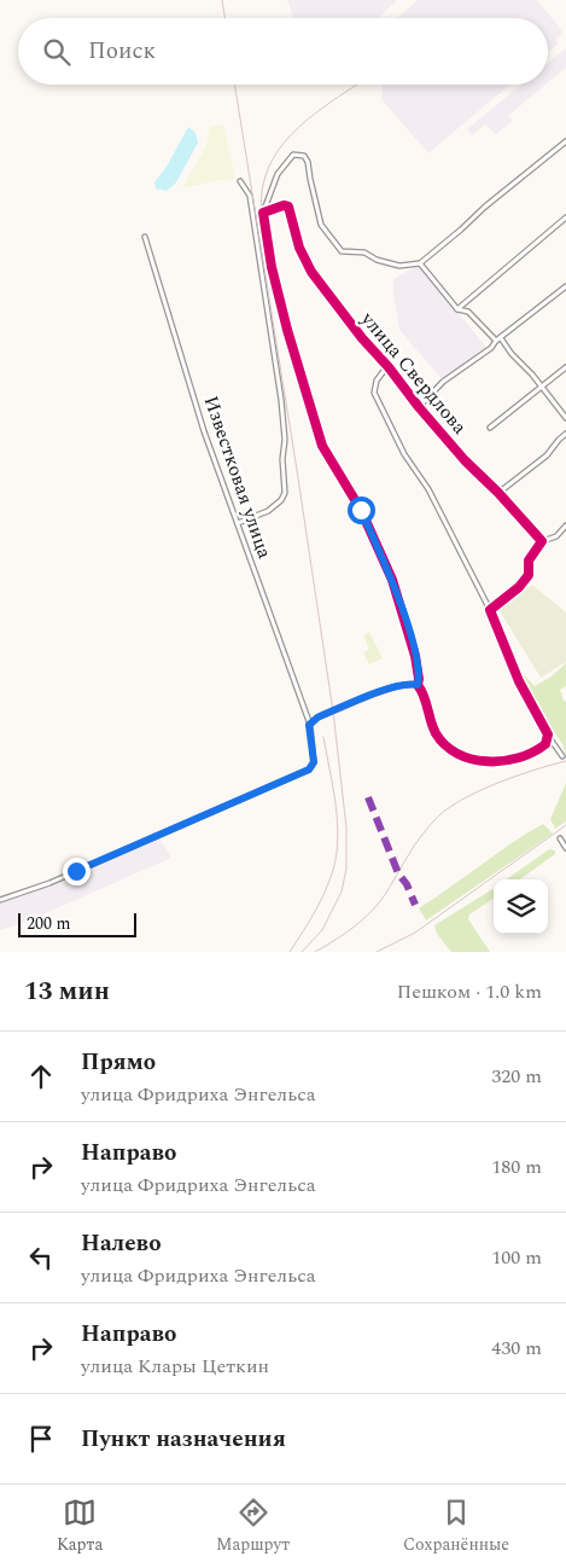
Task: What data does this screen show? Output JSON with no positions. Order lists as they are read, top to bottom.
{
  "streets": {
    "street": ["улица Свердлова", "Известковая улица"]
  },
  "scale_bar": "200 m",
  "page": {
    "search": "Поиск",
    "scale": "200 m",
    "heading": ["13 мин", "Пешком · 1.0 km"],
    "list": [
      ["Прямо", "улица Фридриха Энгельса", "320 m"],
      ["Направо", "улица Фридриха Энгельса", "180 m"],
      ["Налево", "улица Фридриха Энгельса", "100 m"],
      ["Направо", "улица Клары Цеткин", "430 m"],
      "Пункт назначения"
    ],
    "nav": ["Карта", "Маршрут", "Сохранённые"]
  }
}
